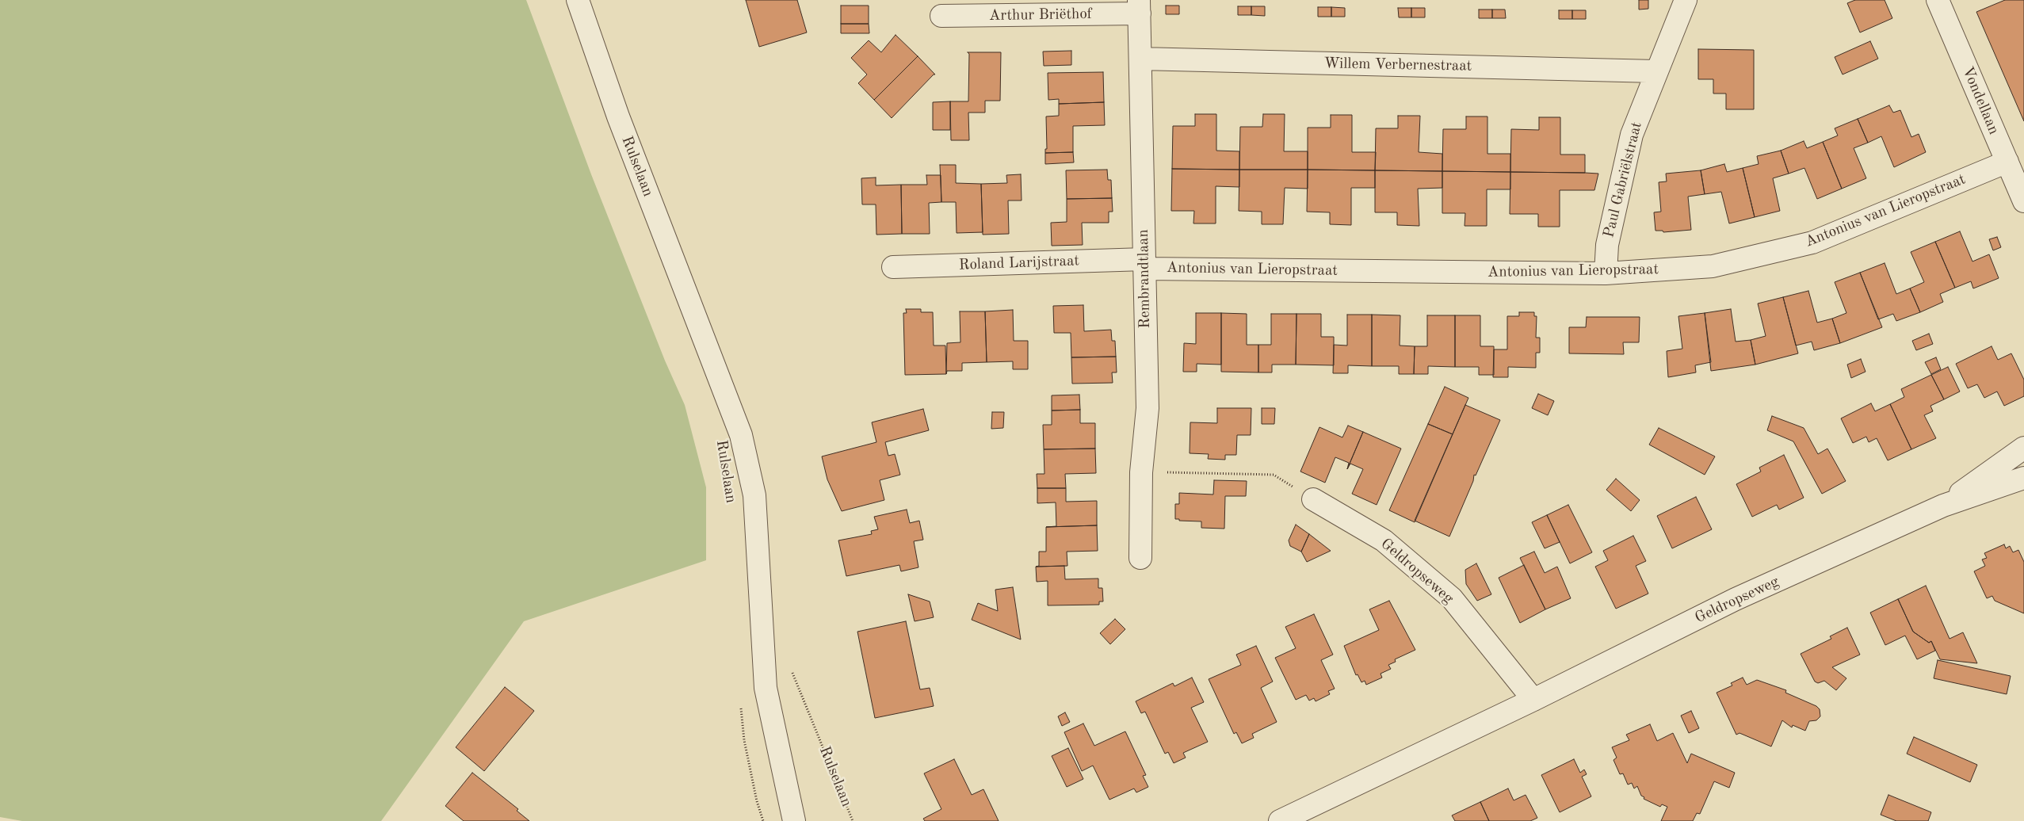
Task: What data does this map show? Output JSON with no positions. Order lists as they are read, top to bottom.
{
  "streets": {
    "street": [
      "Arthur Briëthof",
      "Willem Verbernestraat",
      "Vondellaan",
      "Rulselaan",
      "Paul Gabriëlstraat",
      "Antonius van Lieropstraat",
      "Roland Larijstraat",
      "Rembrandtlaan",
      "Geldropseweg"
    ]
  },
  "crossings": [
    ["Arthur Briëthof", "Rembrandtlaan"],
    ["Willem Verbernestraat", "Paul Gabriëlstraat"],
    ["Willem Verbernestraat", "Rembrandtlaan"],
    ["Vondellaan", "Antonius van Lieropstraat"],
    ["Paul Gabriëlstraat", "Antonius van Lieropstraat"],
    ["Antonius van Lieropstraat", "Roland Larijstraat"],
    ["Antonius van Lieropstraat", "Rembrandtlaan"],
    ["Roland Larijstraat", "Rembrandtlaan"]
  ]
}
